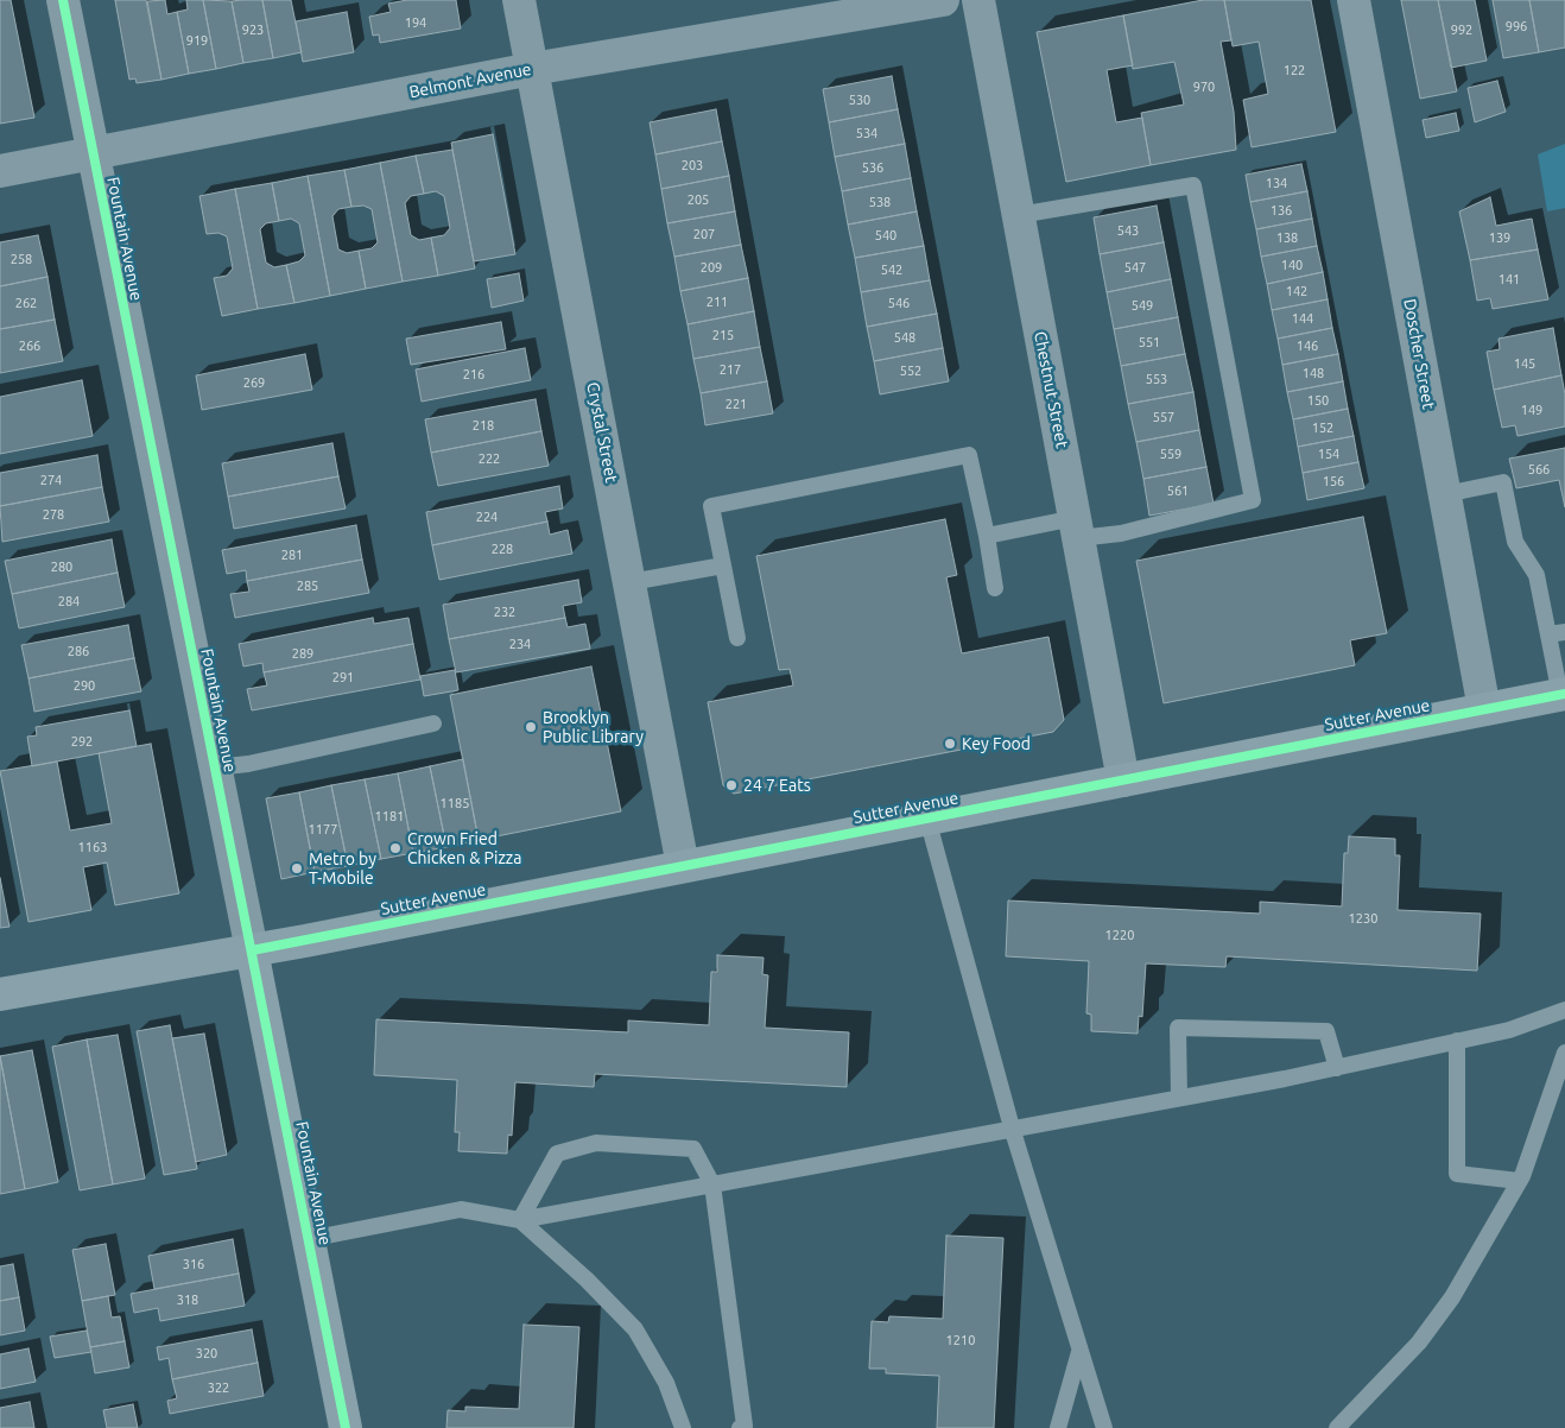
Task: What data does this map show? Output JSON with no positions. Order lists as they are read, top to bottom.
{
  "streets": {
    "street": [
      "Belmont Avenue",
      "Fountain Avenue",
      "Doscher Street",
      "Chestnut Street",
      "Crystal Street",
      "Sutter Avenue"
    ]
  },
  "crossings": [
    ["Belmont Avenue", "Fountain Avenue"],
    ["Belmont Avenue", "Crystal Street"],
    ["Fountain Avenue", "Sutter Avenue"],
    ["Doscher Street", "Sutter Avenue"],
    ["Chestnut Street", "Sutter Avenue"],
    ["Crystal Street", "Sutter Avenue"]
  ],
  "places": [
    "Brooklyn Public Library",
    "Key Food",
    "24 7 Eats",
    "Crown Fried Chicken & Pizza",
    "Metro by T-Mobile"
  ],
  "house_numbers": [
    "194",
    "996",
    "923",
    "992",
    "919",
    "122",
    "970",
    "530",
    "534",
    "203",
    "536",
    "134",
    "205",
    "538",
    "136",
    "543",
    "207",
    "540",
    "138",
    "139",
    "258",
    "140",
    "209",
    "547",
    "542",
    "141",
    "142",
    "211",
    "262",
    "546",
    "549",
    "144",
    "215",
    "548",
    "551",
    "266",
    "146",
    "145",
    "217",
    "552",
    "148",
    "216",
    "553",
    "269",
    "150",
    "221",
    "149",
    "557",
    "218",
    "152",
    "559",
    "154",
    "222",
    "566",
    "274",
    "156",
    "561",
    "278",
    "224",
    "228",
    "281",
    "280",
    "285",
    "284",
    "232",
    "234",
    "286",
    "289",
    "291",
    "290",
    "292",
    "1185",
    "1181",
    "1177",
    "1163",
    "1230",
    "1220",
    "316",
    "318",
    "1210",
    "320",
    "322"
  ]
}
